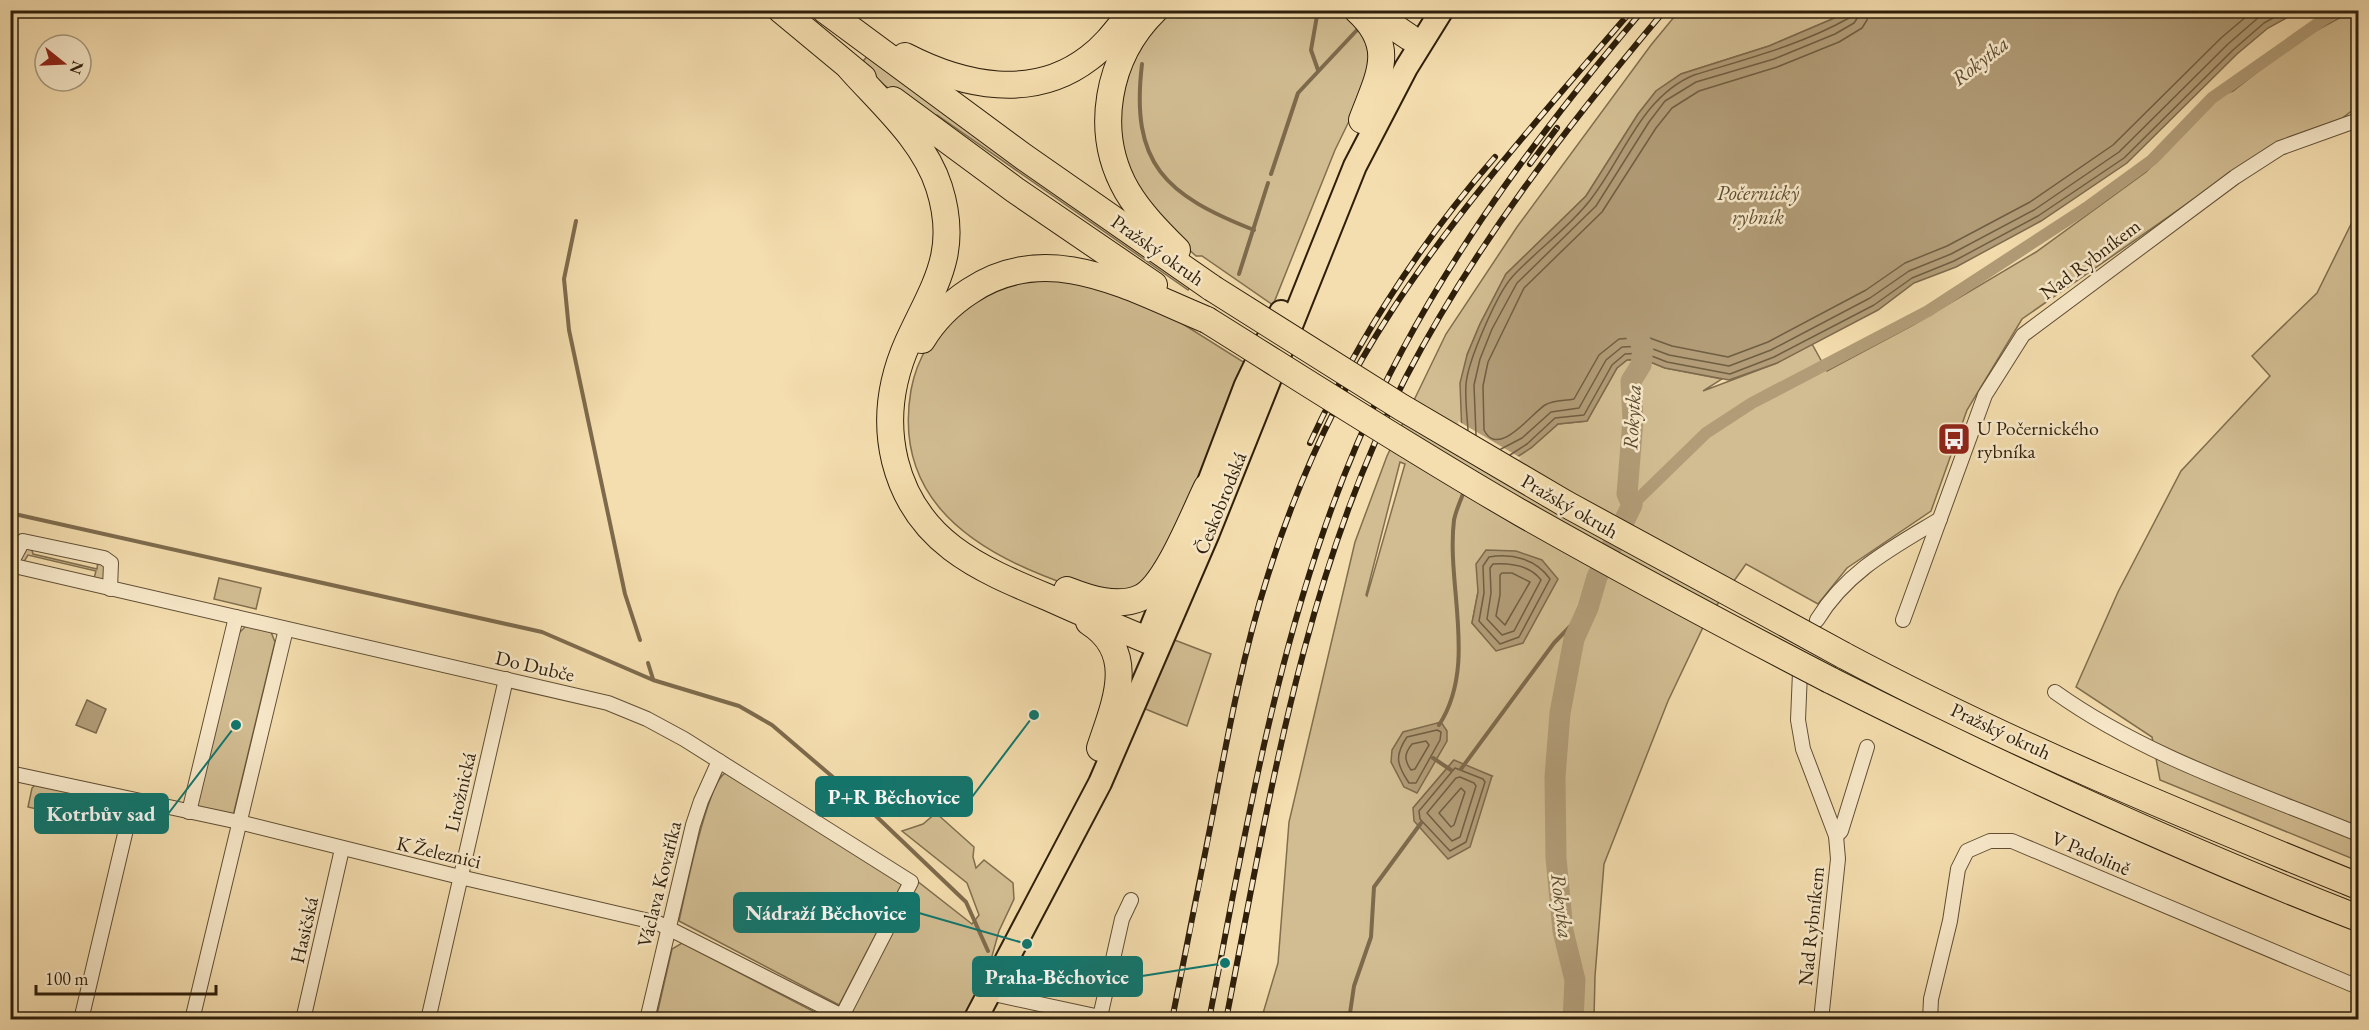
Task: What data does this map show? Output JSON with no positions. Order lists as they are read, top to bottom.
{
  "streets": {
    "highway": ["Pražský okruh"],
    "main road": ["Českobrodská"],
    "street": [
      "Nad Rybníkem",
      "Do Dubče",
      "Litožnická",
      "K Železnici",
      "V Padolině",
      "Václava Kovaříka",
      "Hasičská"
    ]
  },
  "crossings": [
    ["Do Dubče", "Litožnická"],
    ["Do Dubče", "K Železnici"],
    ["Do Dubče", "Václava Kovaříka"],
    ["Litožnická", "K Železnici"],
    ["K Železnici", "Václava Kovaříka"],
    ["K Železnici", "Hasičská"]
  ],
  "water": ["Rokytka", "Počernický rybník"],
  "places": {
    "bus stop": ["U Počernického rybníka"],
    "other": [
      "P+R Běchovice",
      "Kotrbův sad",
      "Nádraží Běchovice",
      "Praha-Běchovice"
    ]
  },
  "scale_bar": "100 m",
  "north": "right"
}
